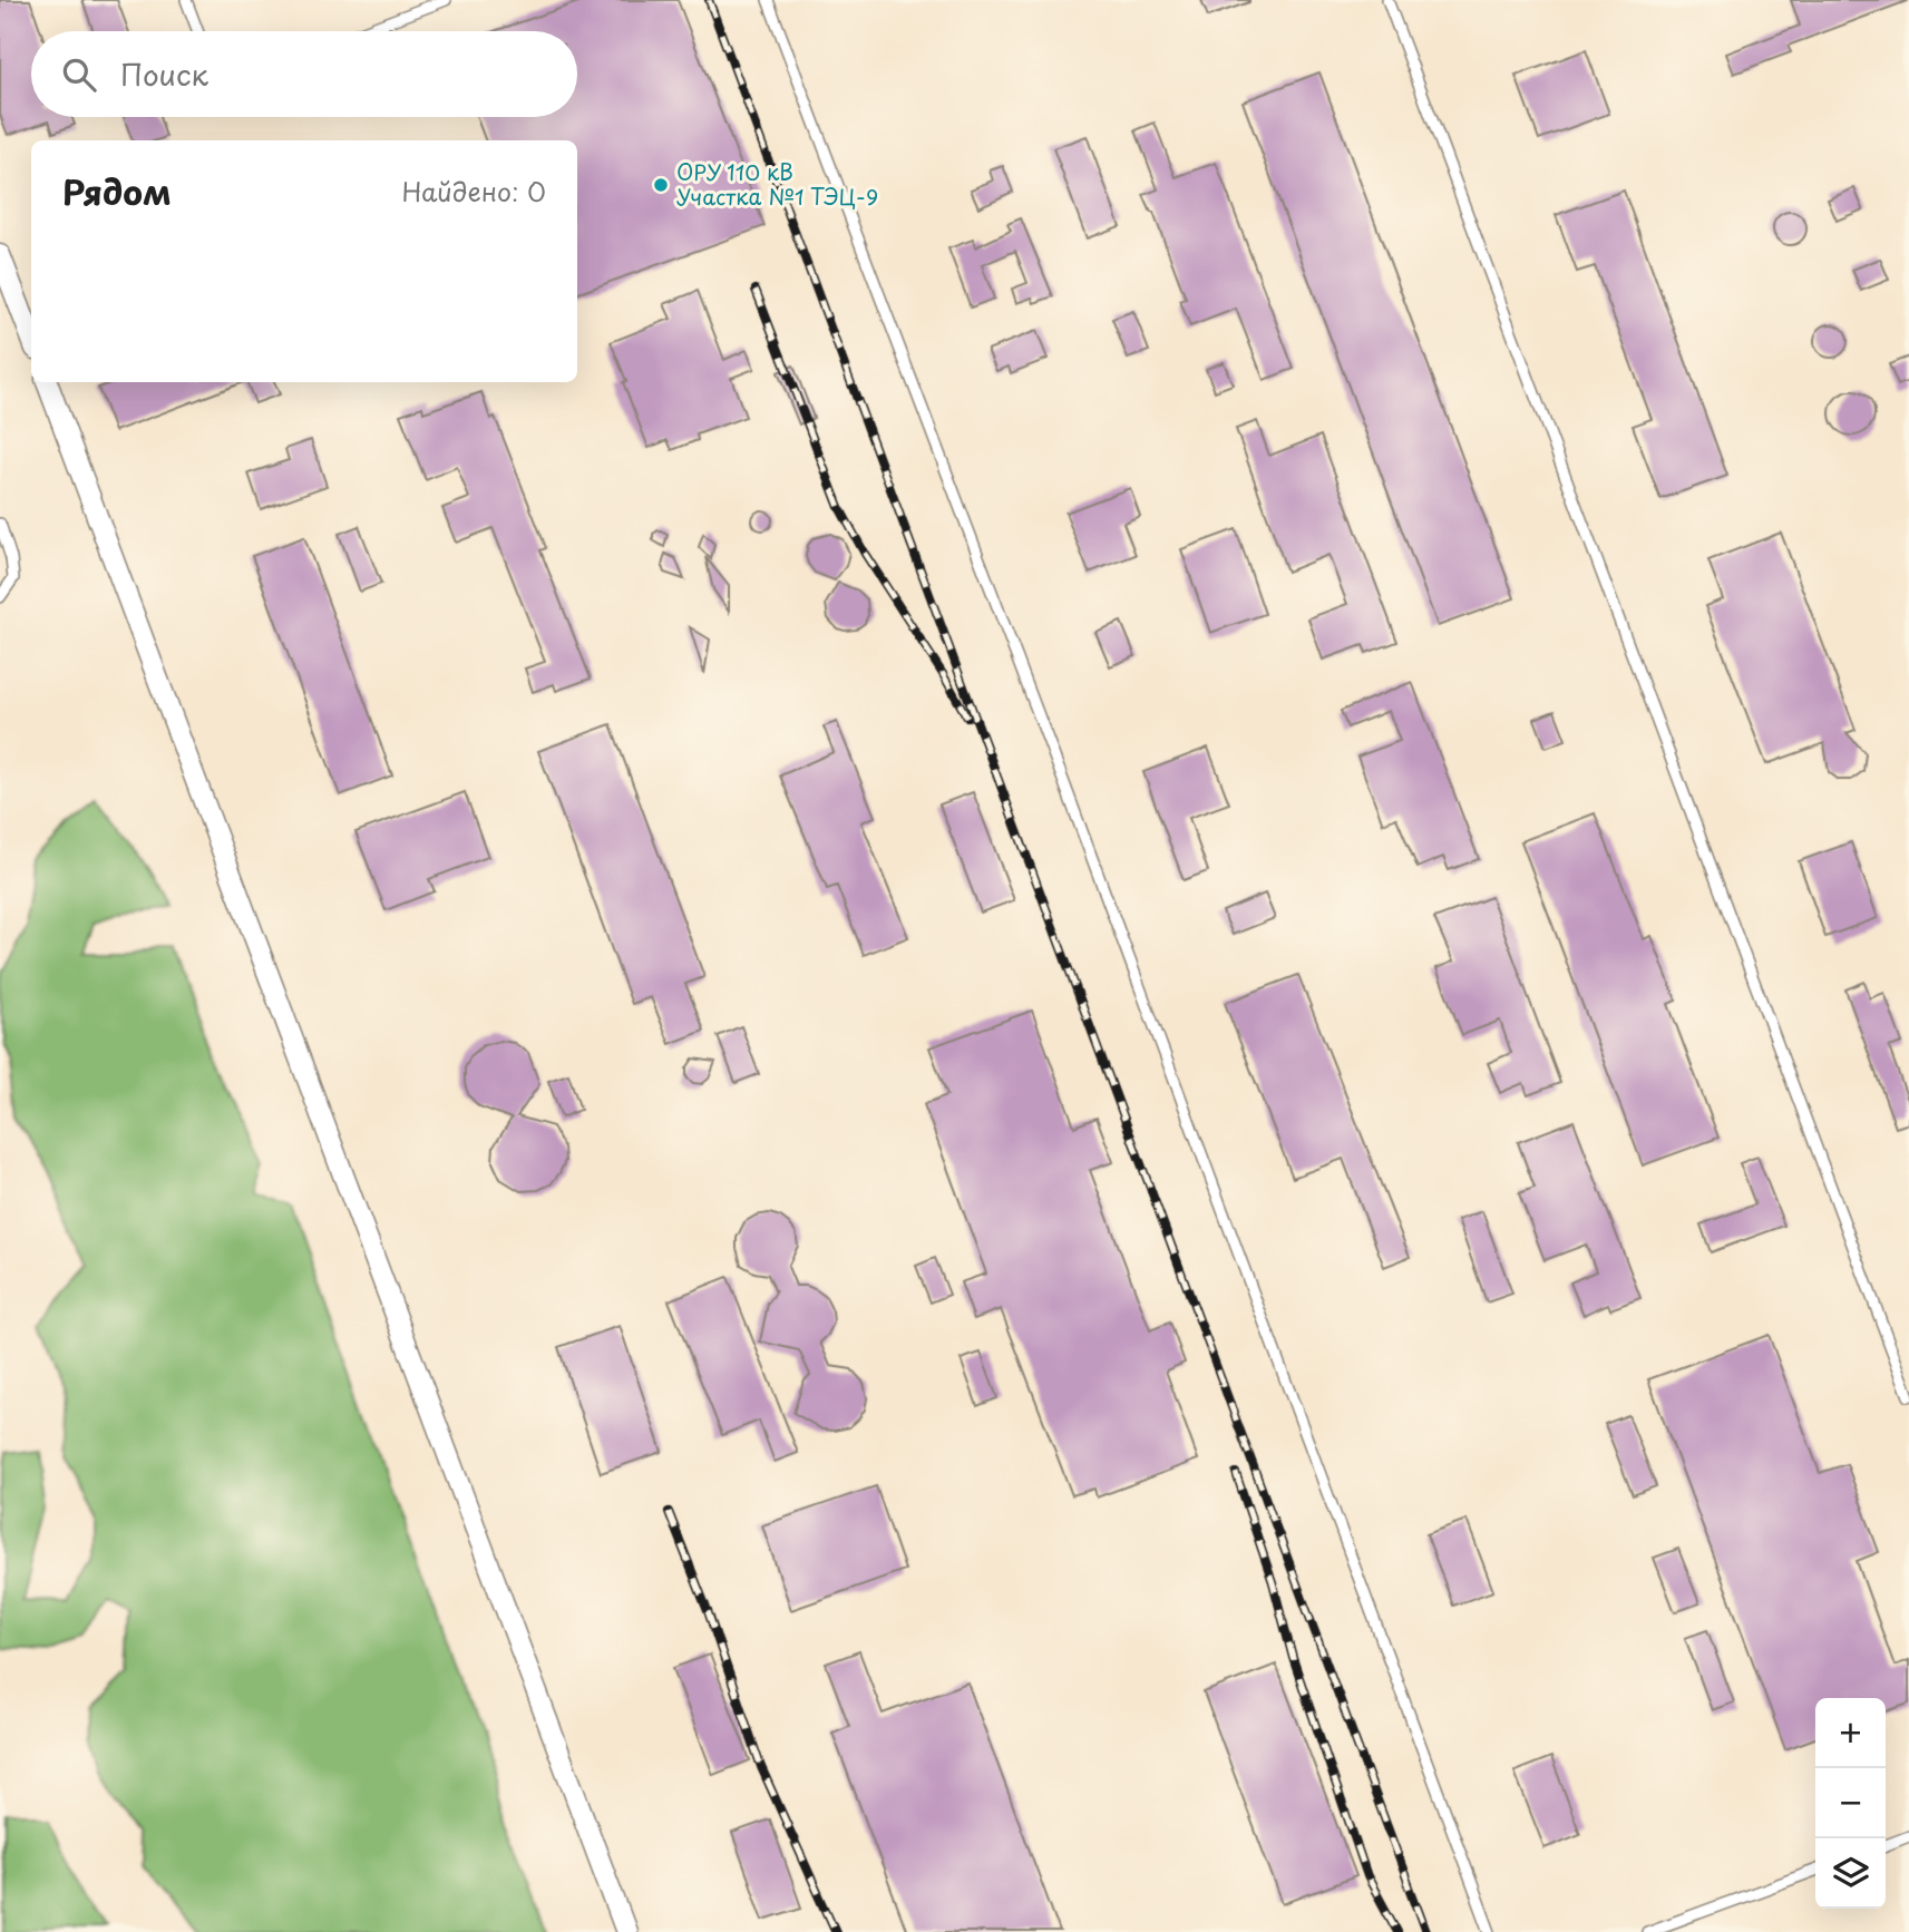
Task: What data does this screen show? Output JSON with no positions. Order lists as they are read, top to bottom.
{
  "places": ["ОРУ 110 кВ Участка №1 ТЭЦ-9"],
  "page": {
    "search": "Поиск",
    "heading": ["Рядом", "Найдено: 0"],
    "map_buttons": ["+", "−"]
  }
}
